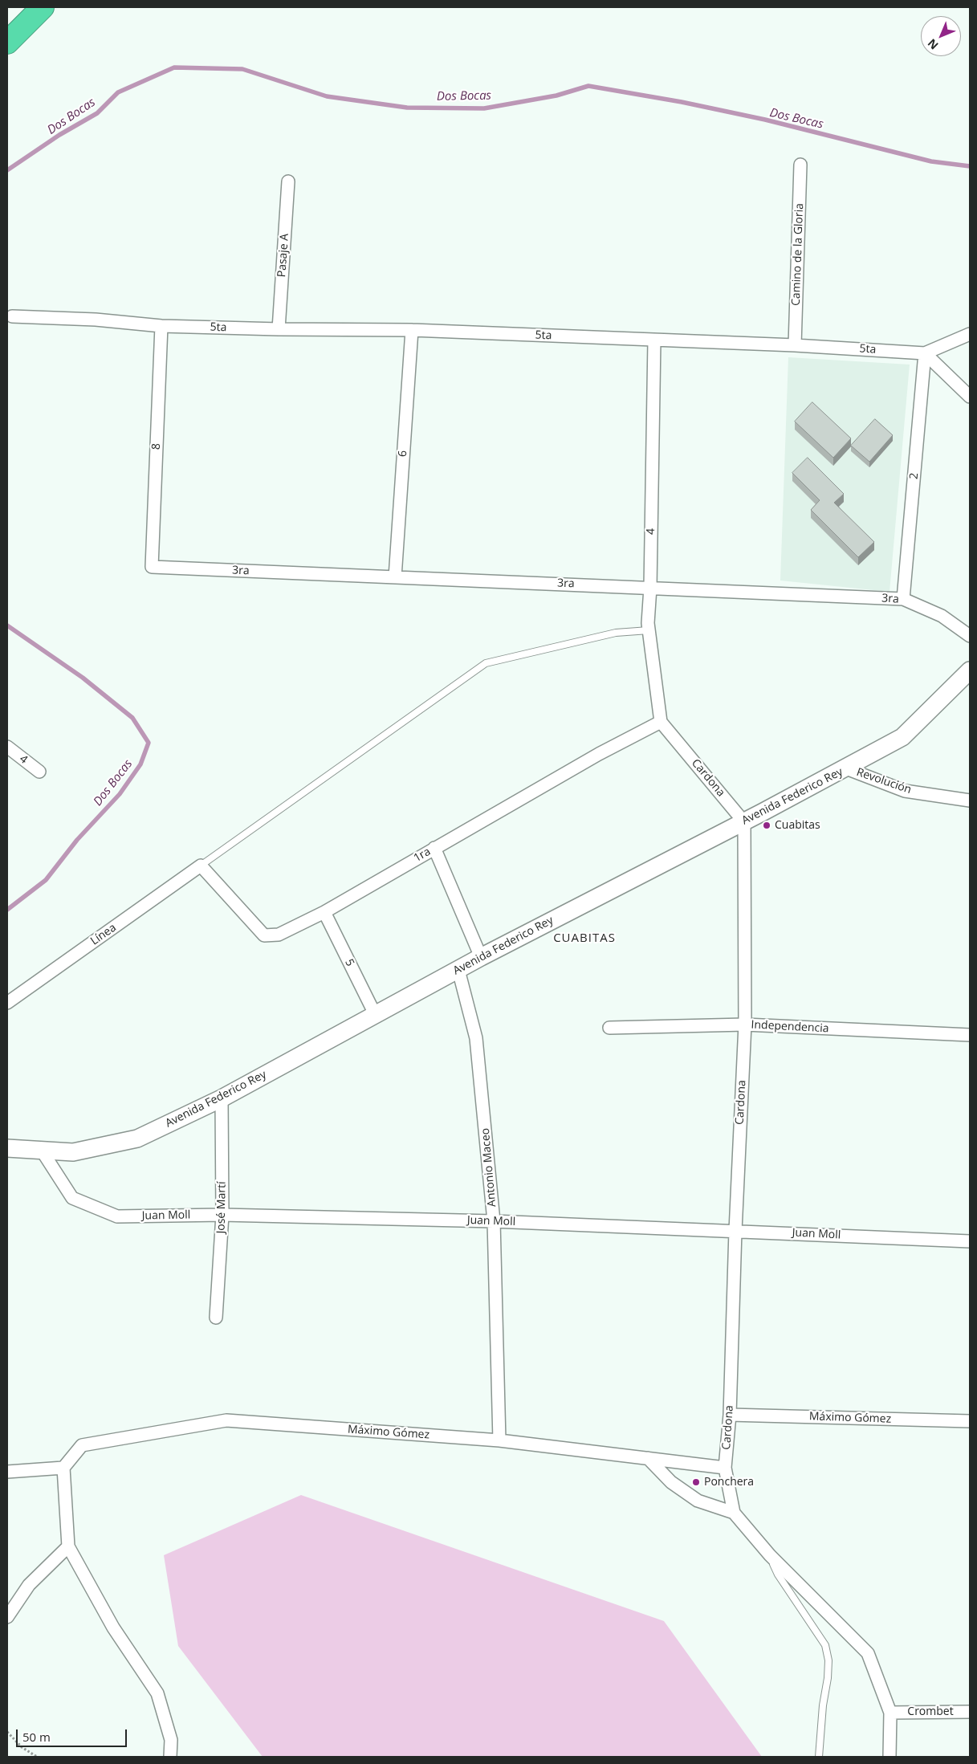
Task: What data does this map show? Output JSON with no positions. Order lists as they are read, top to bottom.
{
  "streets": {
    "main road": ["Avenida Federico Rey"],
    "street": [
      "Camino de la Gloria",
      "Pasaje A",
      "5ta",
      "8",
      "6",
      "2",
      "4",
      "3ra",
      "Cardona",
      "Revolución",
      "1ra",
      "Línea",
      "5",
      "Independencia",
      "Antonio Maceo",
      "José Martí",
      "Juan Moll",
      "Máximo Gómez",
      "Crombet"
    ]
  },
  "crossings": [
    ["Camino de la Gloria", "5ta"],
    ["Pasaje A", "5ta"],
    ["5ta", "8"],
    ["5ta", "6"],
    ["5ta", "2"],
    ["5ta", "4"],
    ["8", "3ra"],
    ["6", "3ra"],
    ["2", "3ra"],
    ["4", "3ra"],
    ["4", "Cardona"],
    ["4", "1ra"],
    ["Cardona", "Avenida Federico Rey"],
    ["Cardona", "1ra"],
    ["Cardona", "Independencia"],
    ["Cardona", "Juan Moll"],
    ["Cardona", "Máximo Gómez"],
    ["Revolución", "Avenida Federico Rey"],
    ["Avenida Federico Rey", "5"],
    ["Avenida Federico Rey", "Antonio Maceo"],
    ["Avenida Federico Rey", "José Martí"],
    ["Avenida Federico Rey", "Juan Moll"],
    ["1ra", "Línea"],
    ["1ra", "5"],
    ["Antonio Maceo", "Juan Moll"],
    ["Antonio Maceo", "Máximo Gómez"],
    ["José Martí", "Juan Moll"]
  ],
  "districts": ["CUABITAS"],
  "water": ["Dos Bocas"],
  "places": ["Cuabitas", "Ponchera"],
  "scale_bar": "50 m",
  "north": "bottom left"
}
